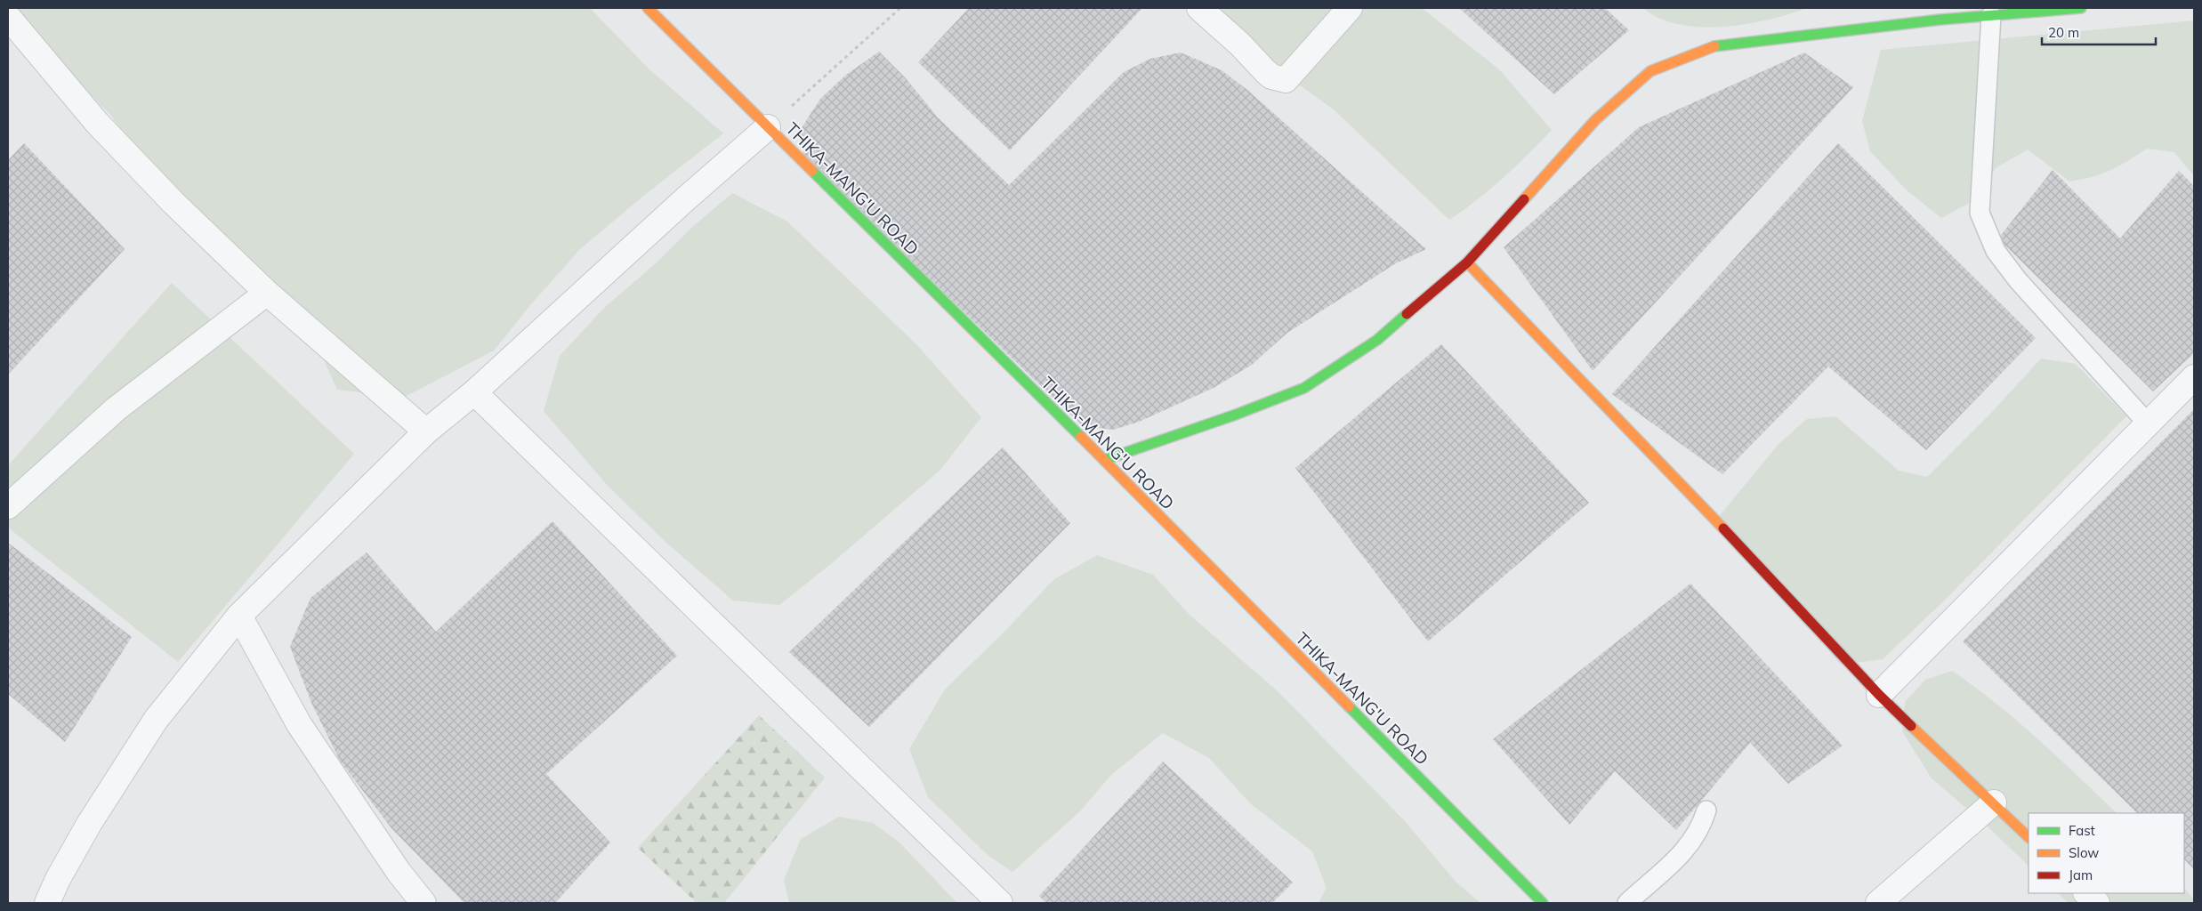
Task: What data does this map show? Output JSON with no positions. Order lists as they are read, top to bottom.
{
  "streets": {
    "main road": ["THIKA-MANG'U ROAD"]
  },
  "legend": ["Fast", "Slow", "Jam"],
  "scale_bar": "20 m"
}
